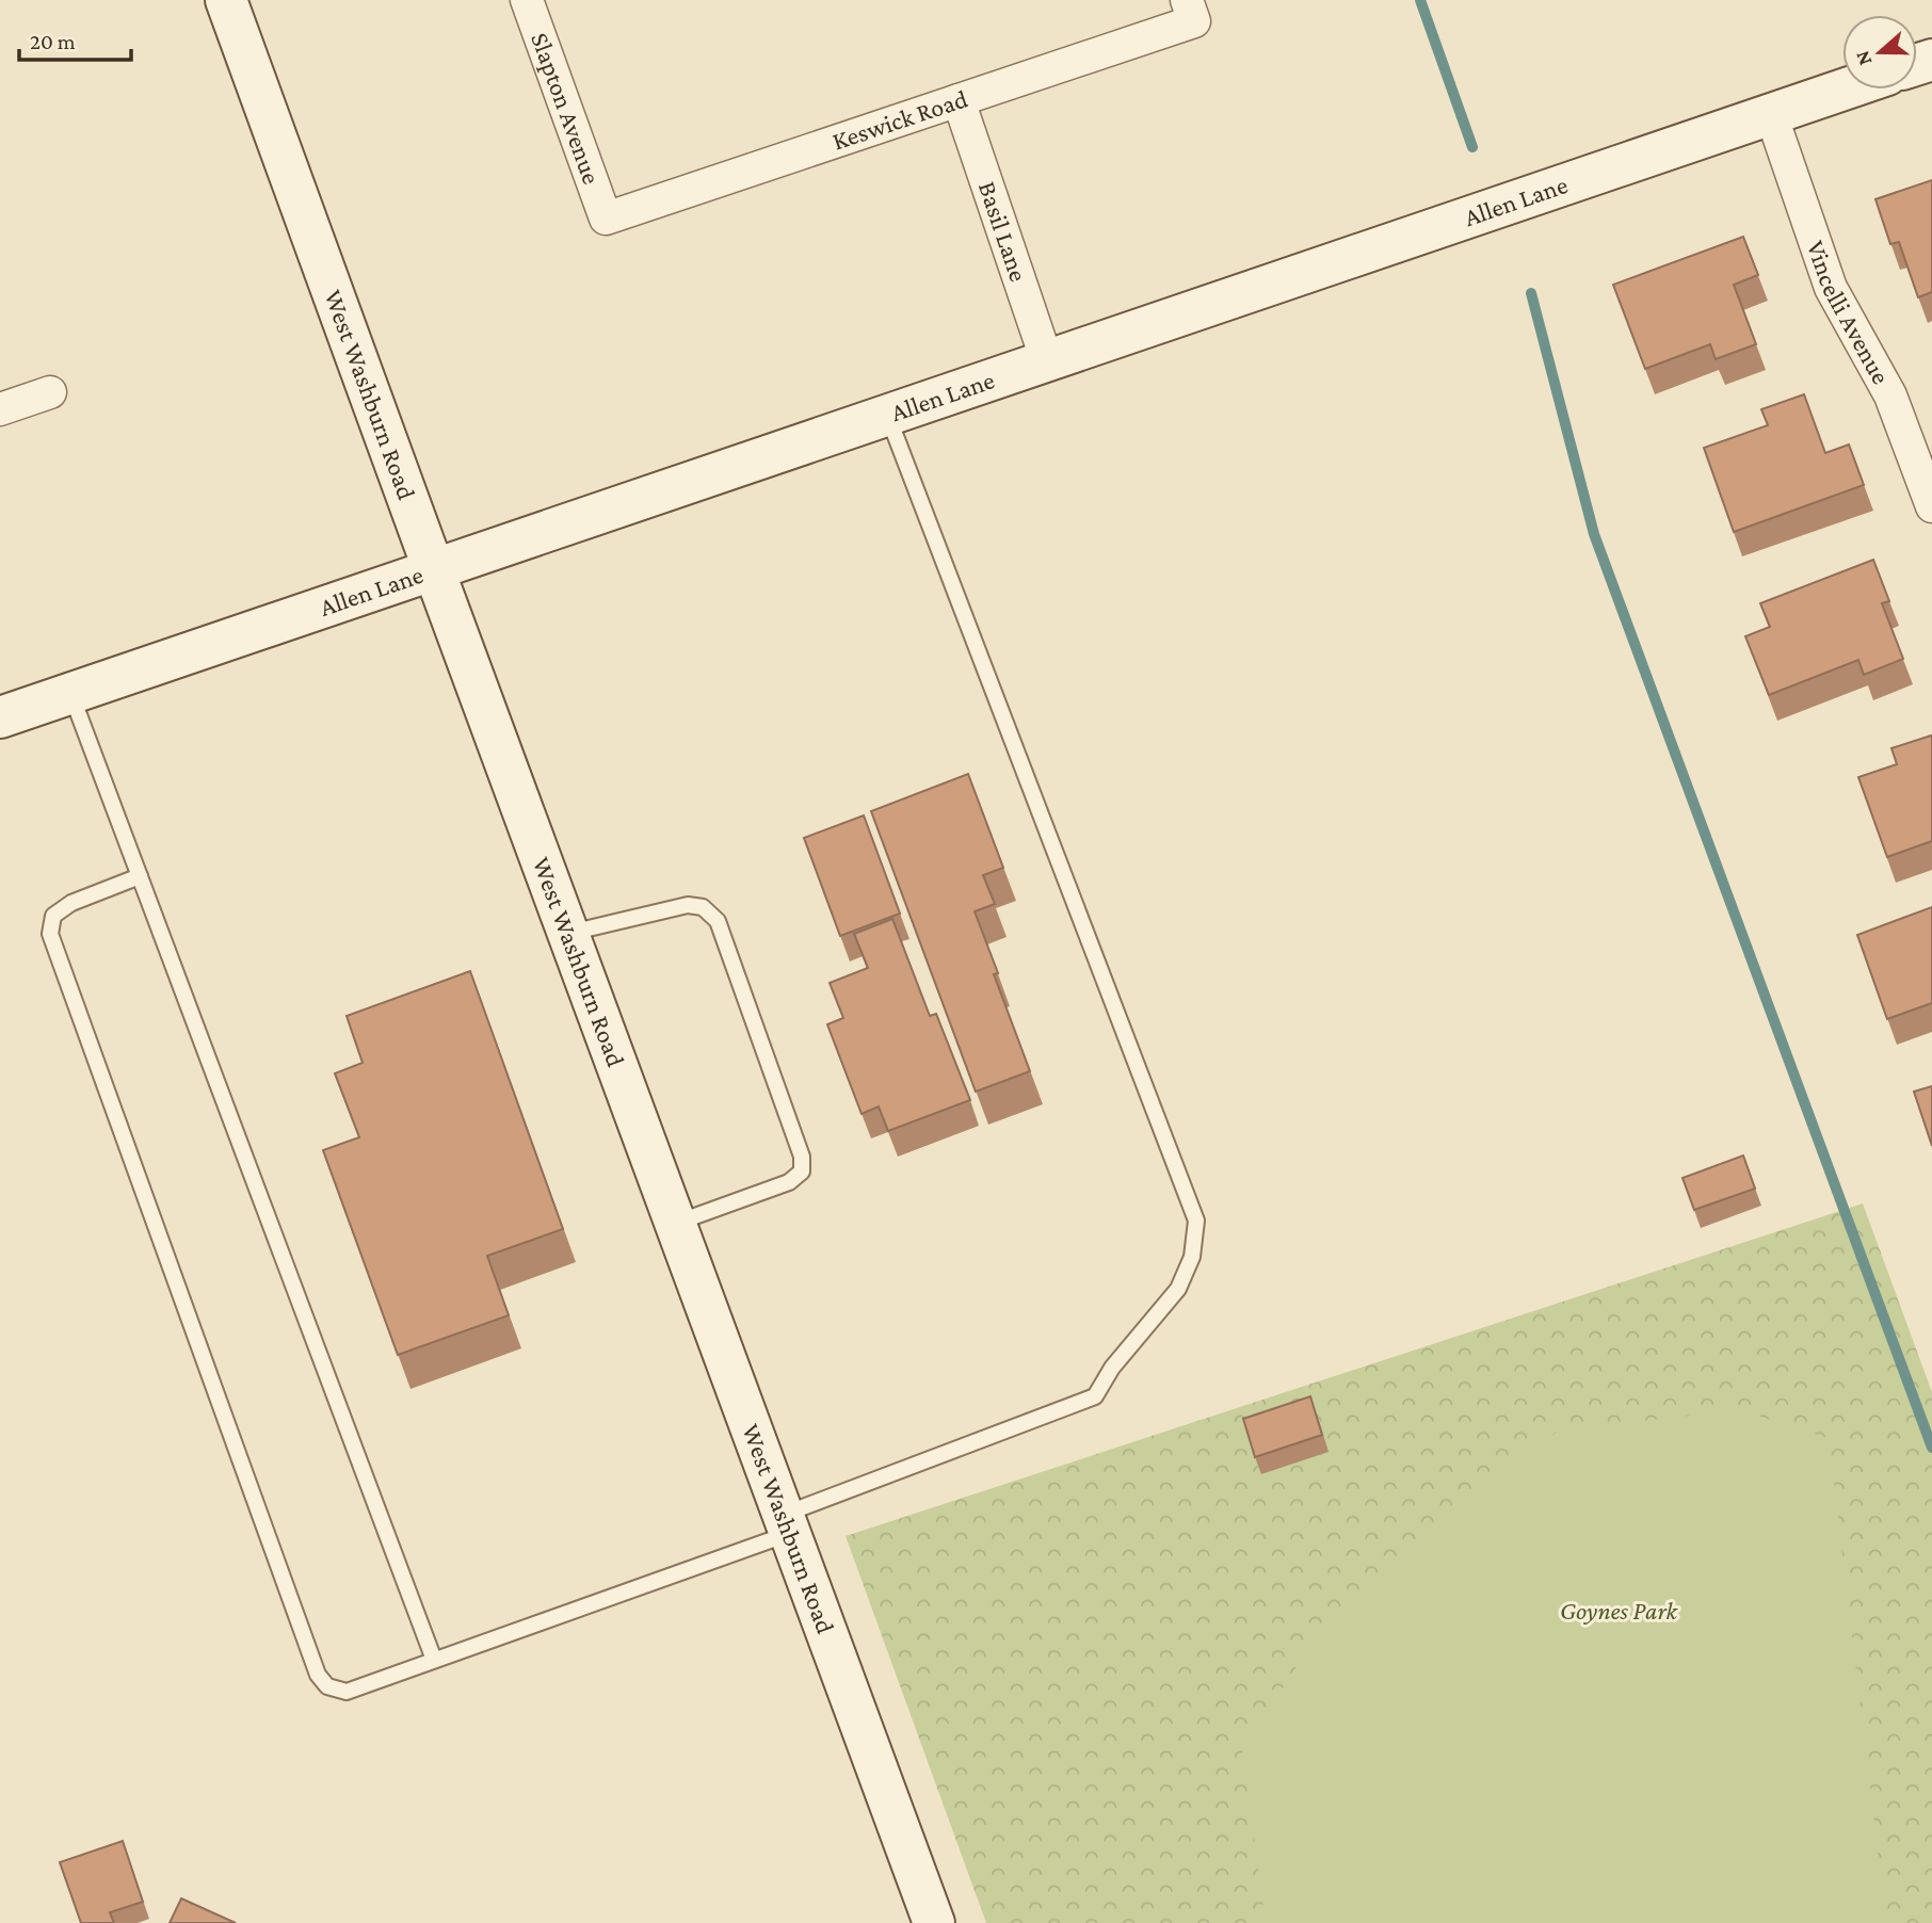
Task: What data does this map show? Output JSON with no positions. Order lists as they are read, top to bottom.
{
  "streets": {
    "street": [
      "Slapton Avenue",
      "Keswick Road",
      "Allen Lane",
      "Basil Lane",
      "Vincelli Avenue",
      "West Washburn Road"
    ]
  },
  "crossings": [
    ["Slapton Avenue", "Keswick Road"],
    ["Keswick Road", "Basil Lane"],
    ["Allen Lane", "Basil Lane"],
    ["Allen Lane", "Vincelli Avenue"],
    ["Allen Lane", "West Washburn Road"]
  ],
  "parks": ["Goynes Park"],
  "scale_bar": "20 m",
  "north": "left"
}
